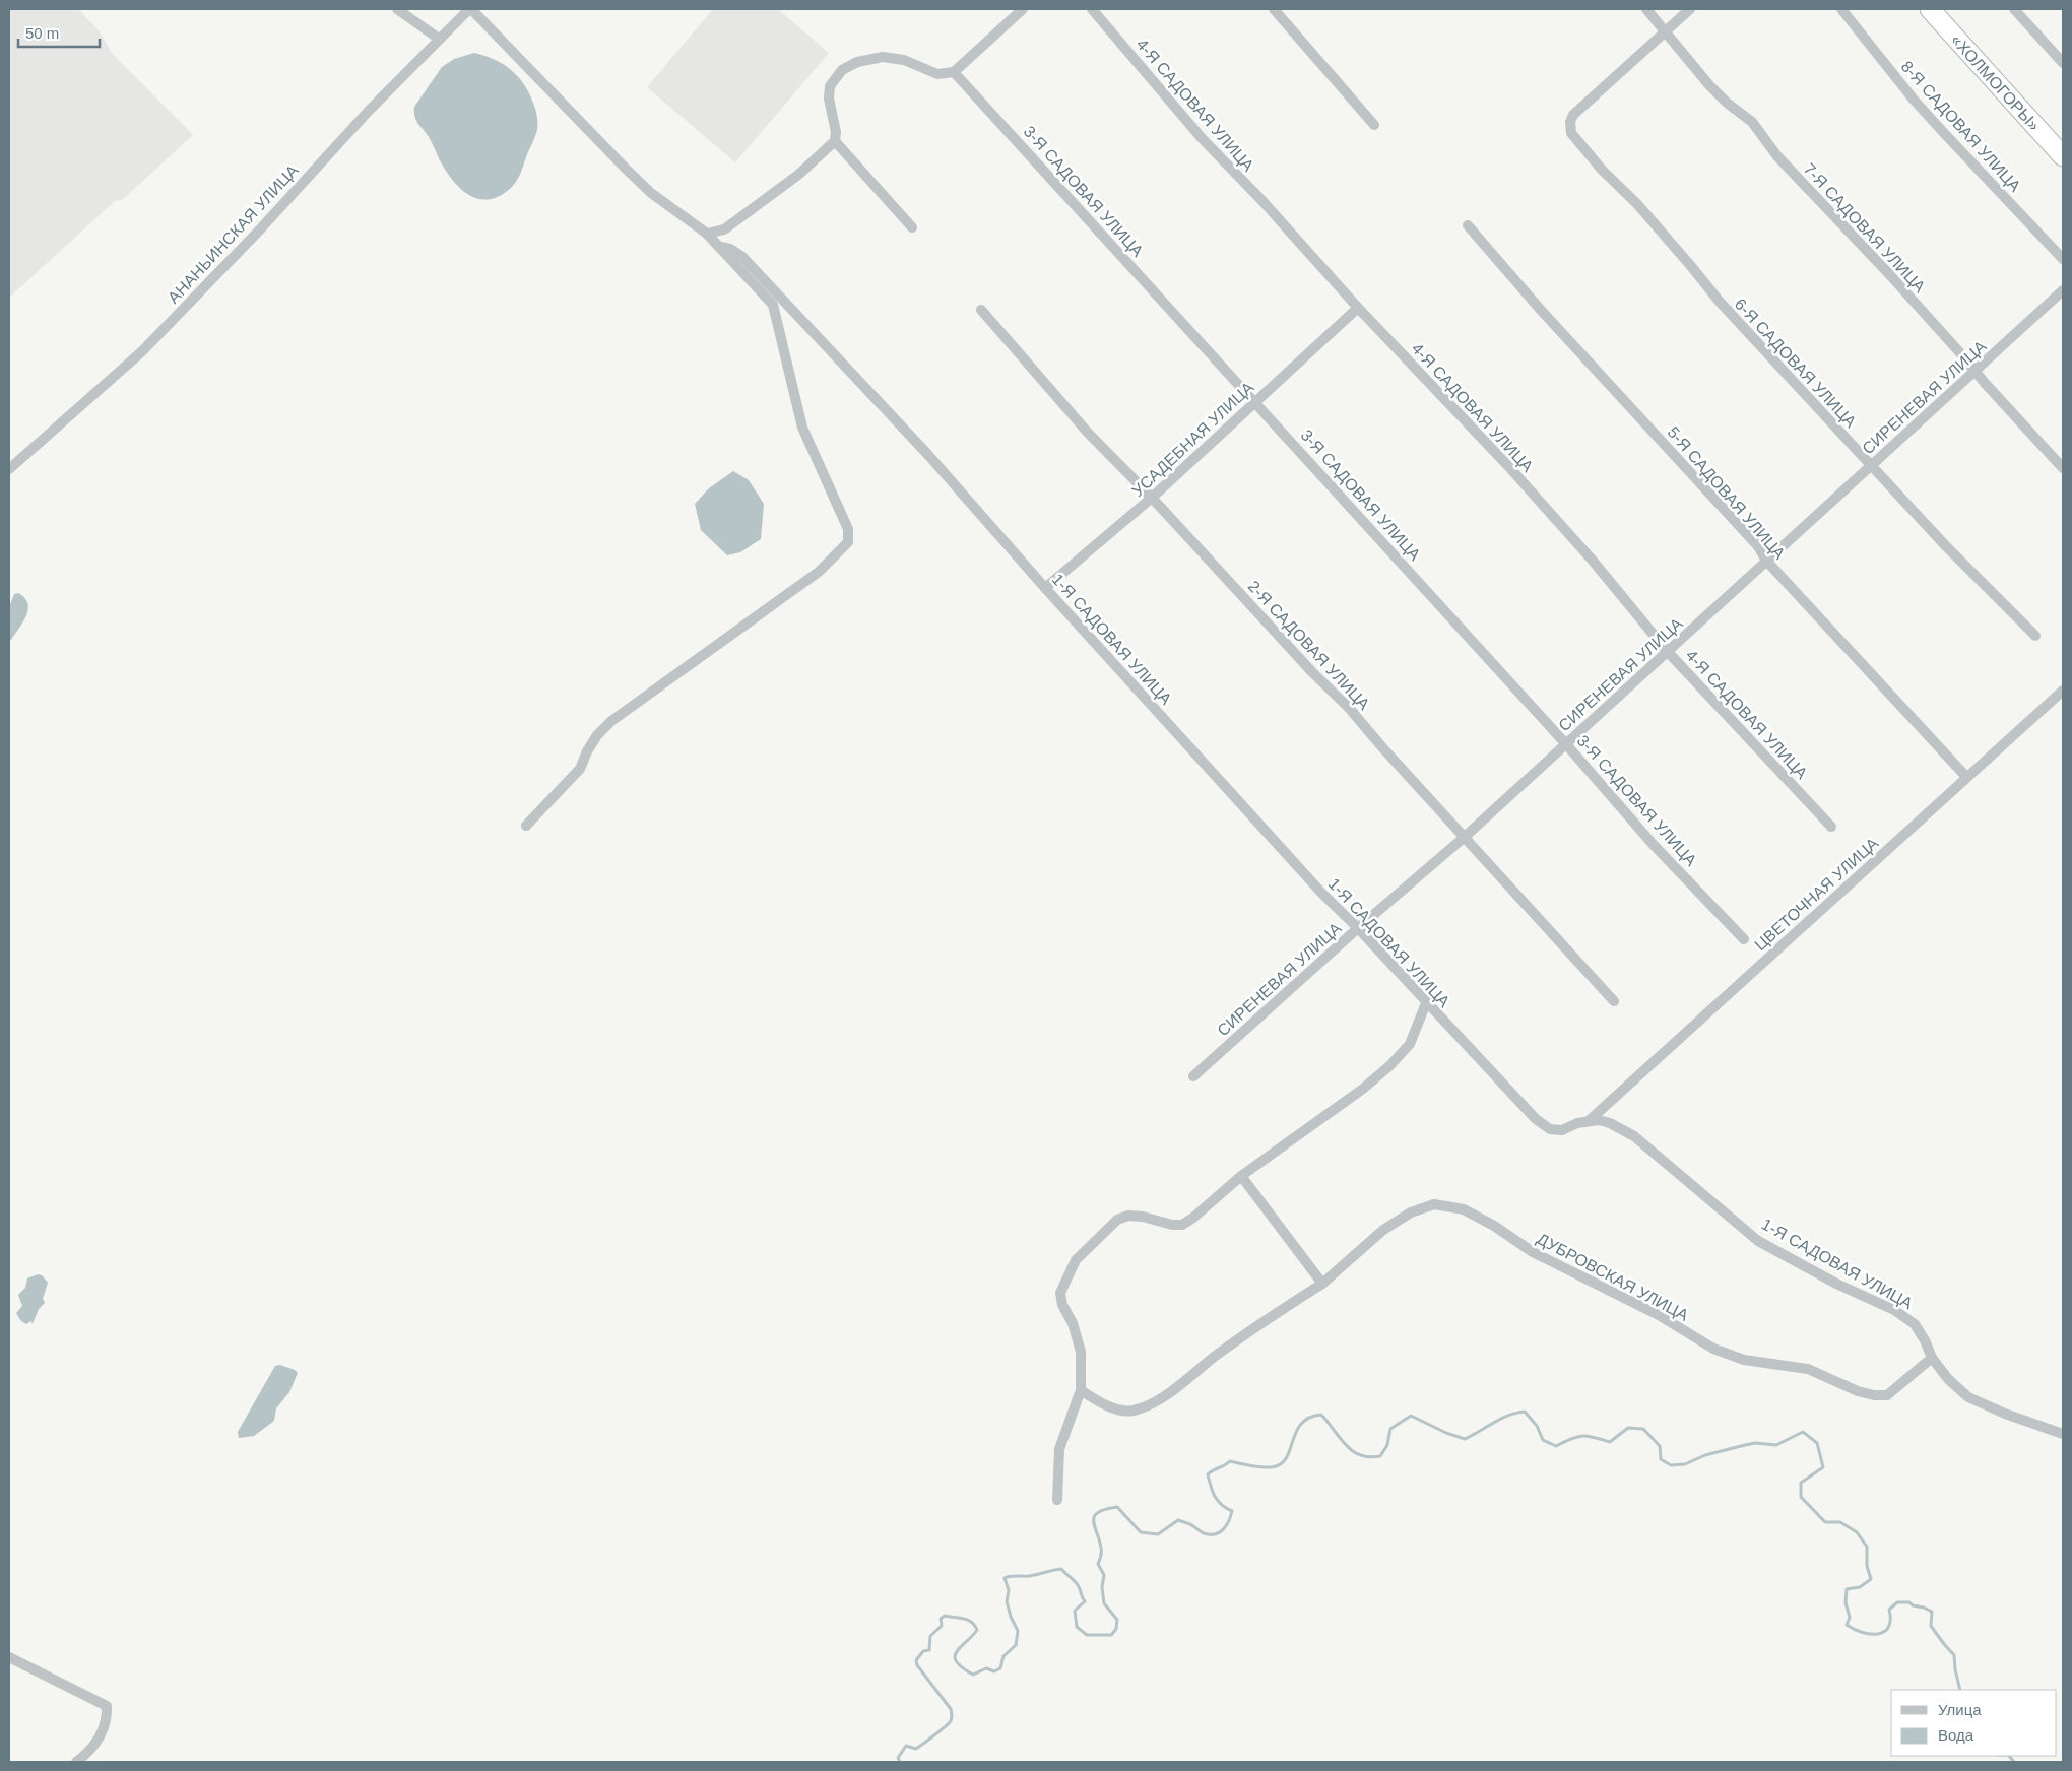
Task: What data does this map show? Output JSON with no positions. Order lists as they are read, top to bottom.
{
  "streets": {
    "highway": ["«ХОЛМОГОРЫ»"],
    "street": [
      "4-Я САДОВАЯ УЛИЦА",
      "8-Я САДОВАЯ УЛИЦА",
      "3-Я САДОВАЯ УЛИЦА",
      "7-Я САДОВАЯ УЛИЦА",
      "АНАНЬИНСКАЯ УЛИЦА",
      "6-Я САДОВАЯ УЛИЦА",
      "СИРЕНЕВАЯ УЛИЦА",
      "УСАДЕБНАЯ УЛИЦА",
      "5-Я САДОВАЯ УЛИЦА",
      "1-Я САДОВАЯ УЛИЦА",
      "2-Я САДОВАЯ УЛИЦА",
      "ЦВЕТОЧНАЯ УЛИЦА",
      "ДУБРОВСКАЯ УЛИЦА"
    ]
  },
  "crossings": [
    ["4-Я САДОВАЯ УЛИЦА", "СИРЕНЕВАЯ УЛИЦА"],
    ["4-Я САДОВАЯ УЛИЦА", "УСАДЕБНАЯ УЛИЦА"],
    ["3-Я САДОВАЯ УЛИЦА", "СИРЕНЕВАЯ УЛИЦА"],
    ["3-Я САДОВАЯ УЛИЦА", "УСАДЕБНАЯ УЛИЦА"],
    ["7-Я САДОВАЯ УЛИЦА", "6-Я САДОВАЯ УЛИЦА"],
    ["7-Я САДОВАЯ УЛИЦА", "СИРЕНЕВАЯ УЛИЦА"],
    ["6-Я САДОВАЯ УЛИЦА", "СИРЕНЕВАЯ УЛИЦА"],
    ["СИРЕНЕВАЯ УЛИЦА", "5-Я САДОВАЯ УЛИЦА"],
    ["СИРЕНЕВАЯ УЛИЦА", "1-Я САДОВАЯ УЛИЦА"],
    ["СИРЕНЕВАЯ УЛИЦА", "2-Я САДОВАЯ УЛИЦА"],
    ["УСАДЕБНАЯ УЛИЦА", "1-Я САДОВАЯ УЛИЦА"],
    ["УСАДЕБНАЯ УЛИЦА", "2-Я САДОВАЯ УЛИЦА"],
    ["5-Я САДОВАЯ УЛИЦА", "ЦВЕТОЧНАЯ УЛИЦА"],
    ["1-Я САДОВАЯ УЛИЦА", "ЦВЕТОЧНАЯ УЛИЦА"],
    ["1-Я САДОВАЯ УЛИЦА", "ДУБРОВСКАЯ УЛИЦА"]
  ],
  "legend": ["Улица", "Вода"],
  "scale_bar": "50 m"
}
